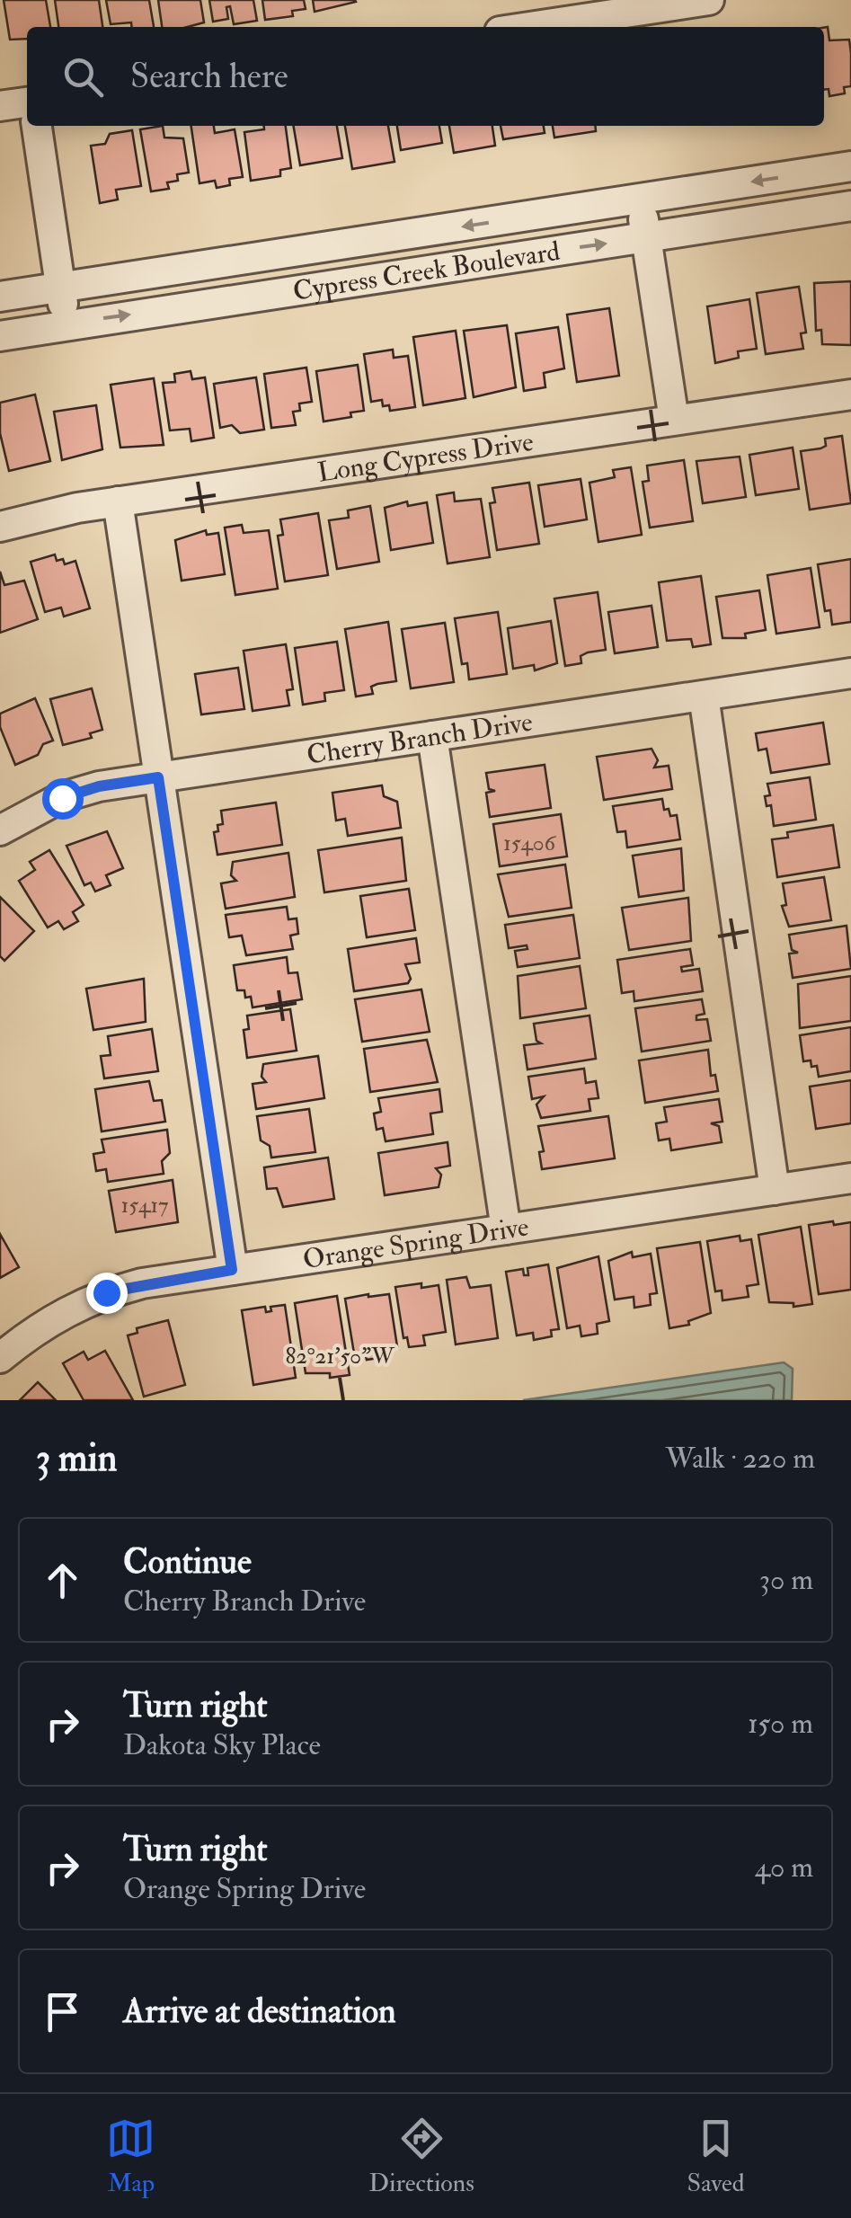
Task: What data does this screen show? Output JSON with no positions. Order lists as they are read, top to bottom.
{
  "streets": {
    "street": [
      "Cypress Creek Boulevard",
      "Long Cypress Drive",
      "Cherry Branch Drive",
      "Orange Spring Drive"
    ]
  },
  "house_numbers": ["15406", "15417"],
  "page": {
    "search": "Search here",
    "heading": ["3 min", "Walk · 220 m"],
    "list": [
      ["Continue", "Cherry Branch Drive", "30 m"],
      ["Turn right", "Dakota Sky Place", "150 m"],
      ["Turn right", "Orange Spring Drive", "40 m"],
      "Arrive at destination"
    ],
    "nav": ["Map", "Directions", "Saved"]
  },
  "coordinates": ["82°21'50\"W"]
}
